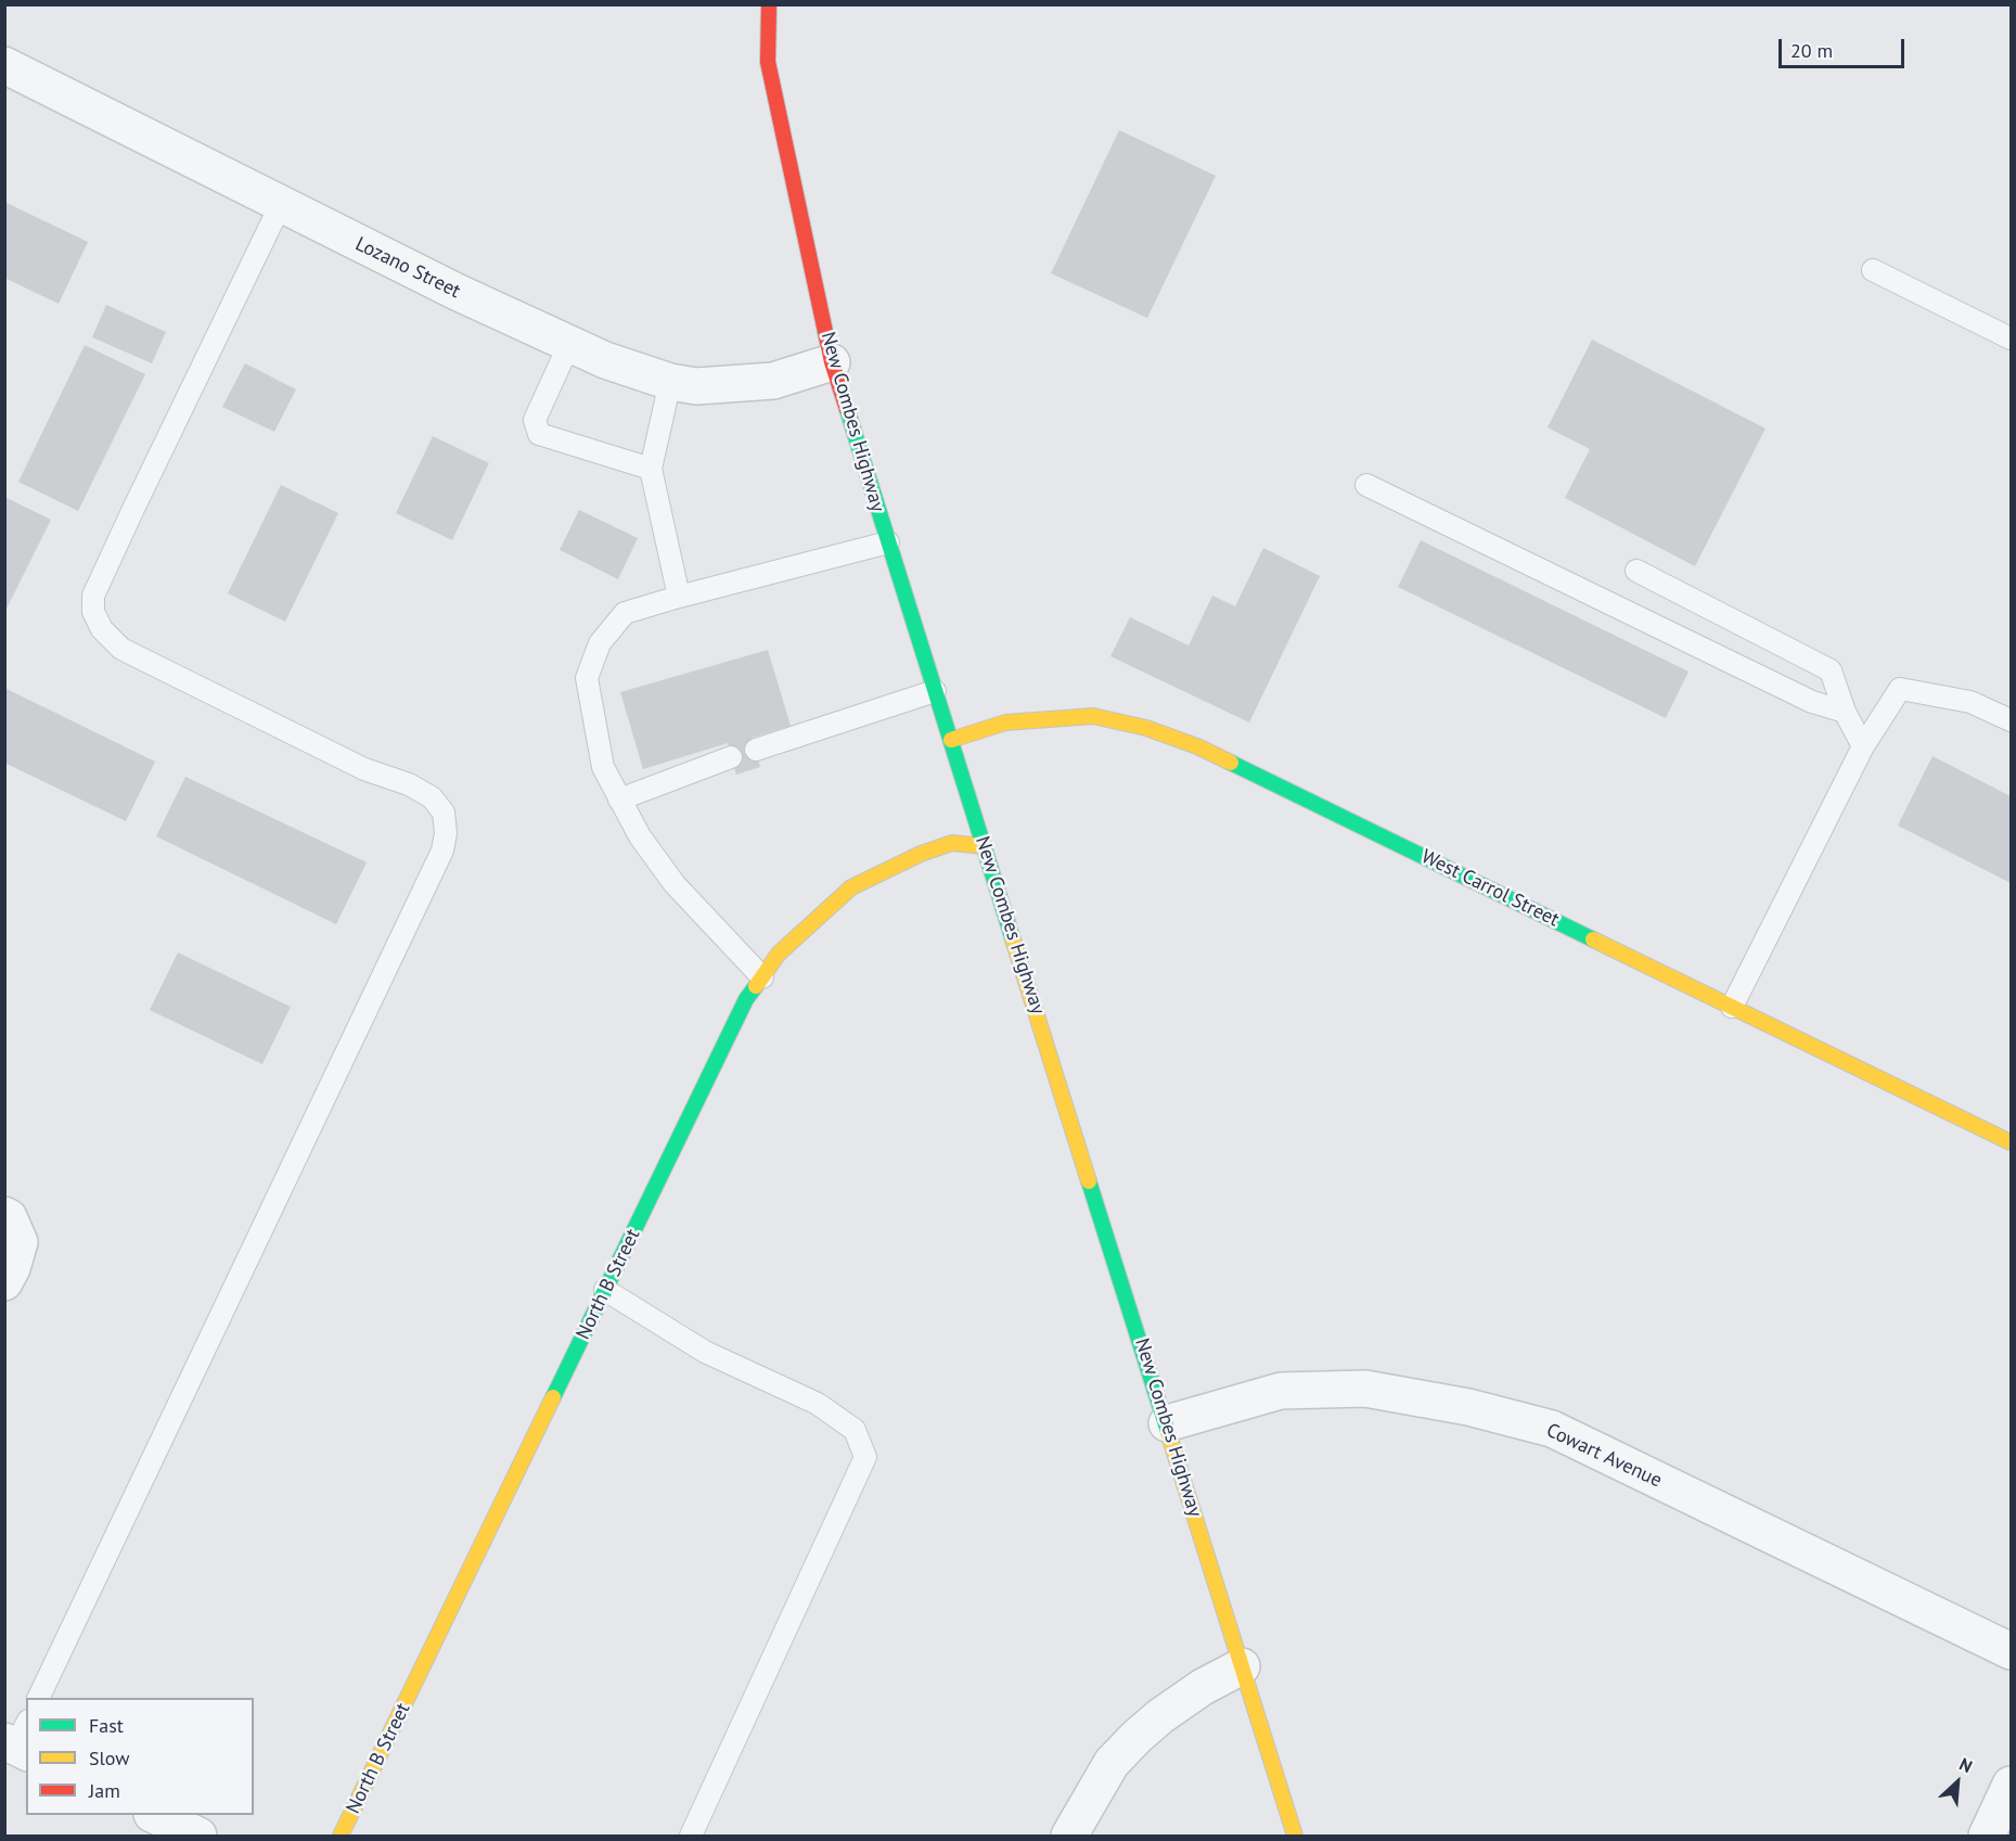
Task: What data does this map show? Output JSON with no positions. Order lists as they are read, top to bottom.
{
  "streets": {
    "street": [
      "Lozano Street",
      "New Combes Highway",
      "West Carrol Street",
      "North B Street",
      "Cowart Avenue"
    ]
  },
  "crossings": [
    ["Lozano Street", "New Combes Highway"],
    ["New Combes Highway", "West Carrol Street"],
    ["New Combes Highway", "North B Street"],
    ["New Combes Highway", "Cowart Avenue"]
  ],
  "legend": ["Fast", "Slow", "Jam"],
  "scale_bar": "20 m",
  "north": "top right"
}
